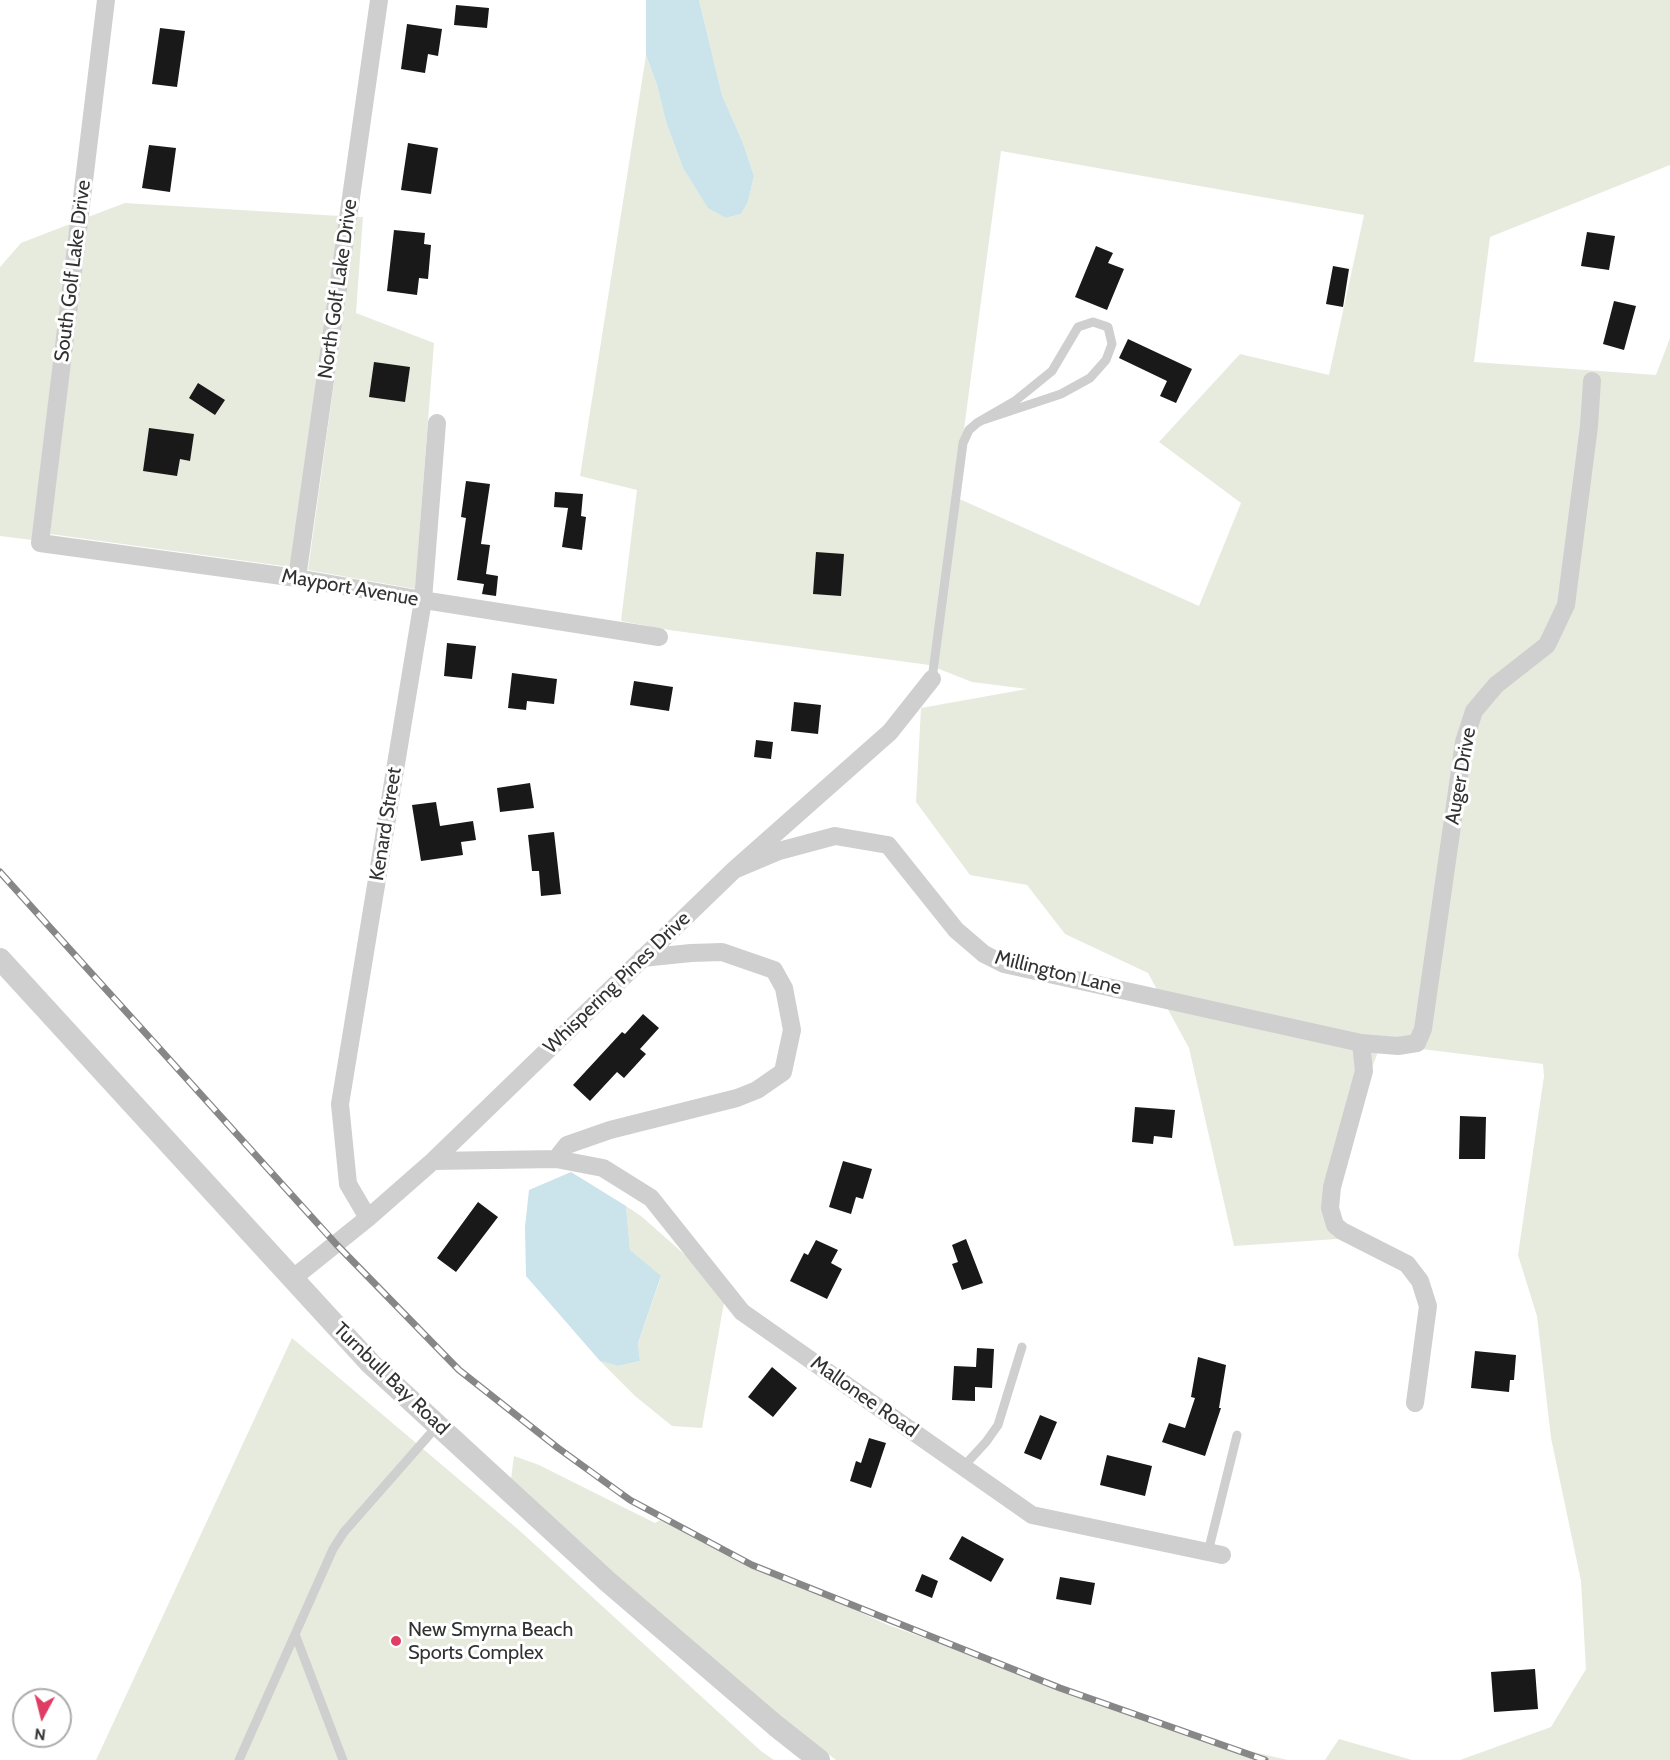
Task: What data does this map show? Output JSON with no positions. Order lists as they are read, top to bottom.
{
  "streets": {
    "street": [
      "South Golf Lake Drive",
      "North Golf Lake Drive",
      "Mayport Avenue",
      "Auger Drive",
      "Kenard Street",
      "Millington Lane",
      "Whispering Pines Drive",
      "Turnbull Bay Road",
      "Mallonee Road"
    ]
  },
  "crossings": [
    ["South Golf Lake Drive", "Mayport Avenue"],
    ["North Golf Lake Drive", "Mayport Avenue"],
    ["Mayport Avenue", "Kenard Street"],
    ["Auger Drive", "Millington Lane"],
    ["Kenard Street", "Whispering Pines Drive"],
    ["Millington Lane", "Whispering Pines Drive"],
    ["Whispering Pines Drive", "Turnbull Bay Road"],
    ["Whispering Pines Drive", "Mallonee Road"]
  ],
  "places": ["New Smyrna Beach Sports Complex"],
  "north": "bottom"
}
